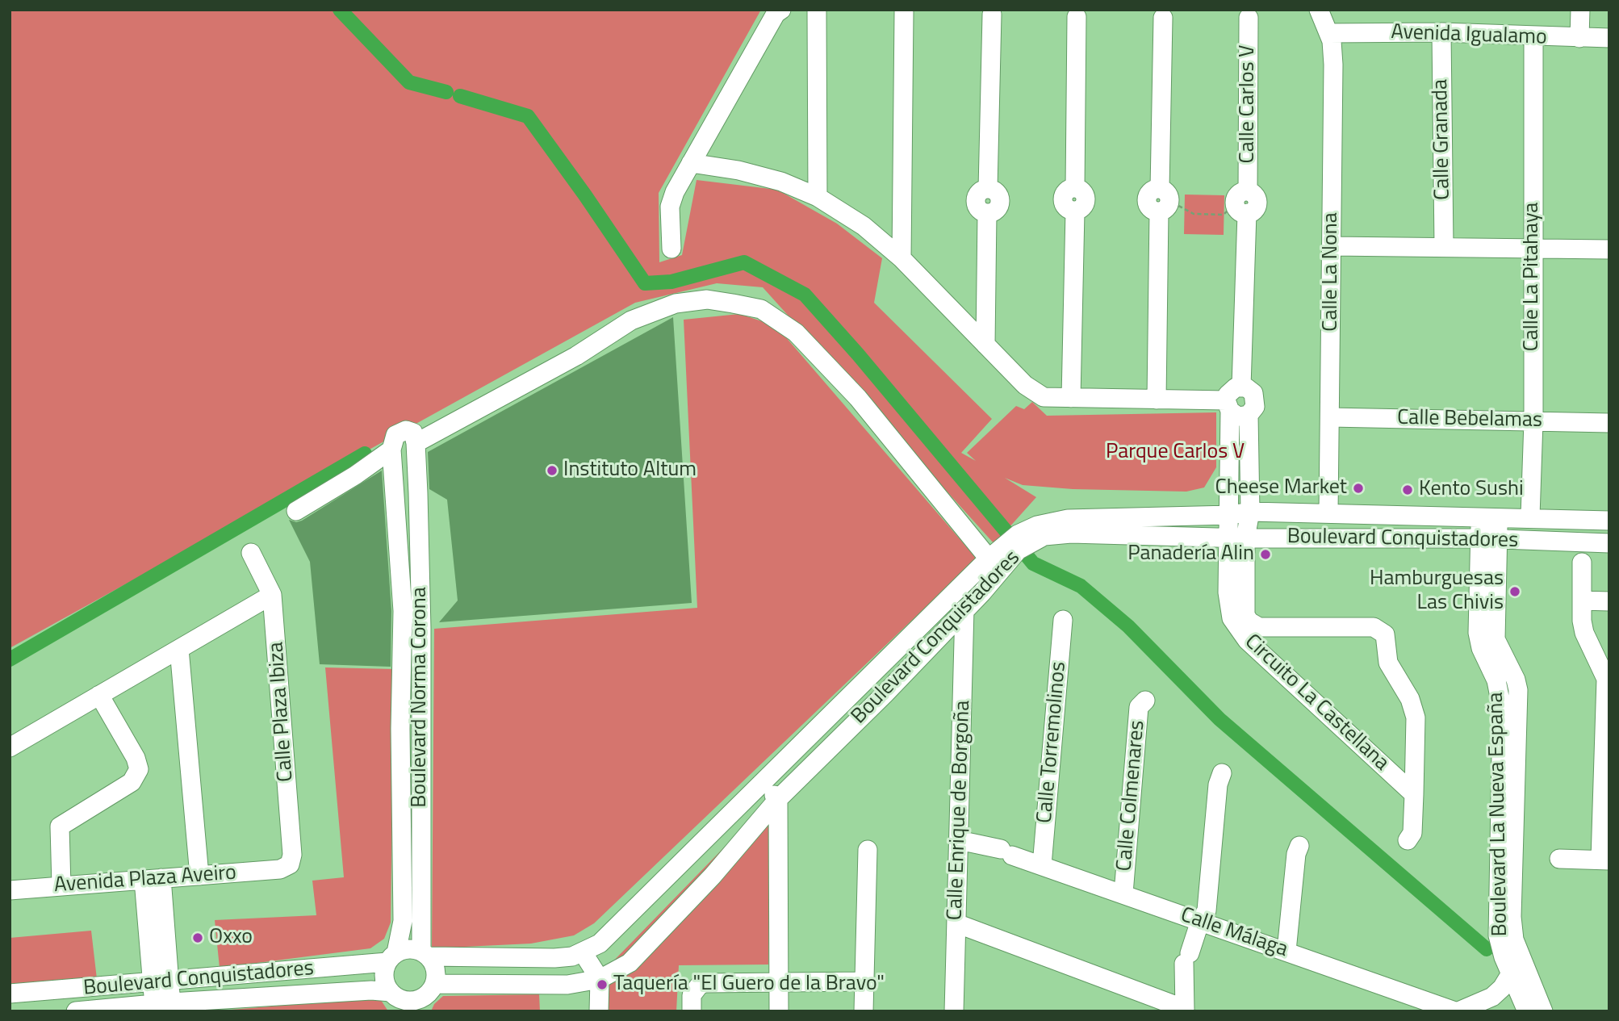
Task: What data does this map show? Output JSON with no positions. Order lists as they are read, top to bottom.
{
  "streets": {
    "street": [
      "Avenida Igualamo",
      "Calle Carlos V",
      "Calle Granada",
      "Calle La Nona",
      "Calle La Pitahaya",
      "Calle Bebelamas",
      "Boulevard Conquistadores",
      "Boulevard Norma Corona",
      "Circuito La Castellana",
      "Calle Plaza Ibiza",
      "Calle Torremolinos",
      "Calle Colmenares",
      "Calle Enrique de Borgoña",
      "Boulevard La Nueva España",
      "Avenida Plaza Aveiro",
      "Calle Málaga"
    ]
  },
  "crossings": [
    ["Avenida Igualamo", "Calle Granada"],
    ["Avenida Igualamo", "Calle La Nona"],
    ["Avenida Igualamo", "Calle La Pitahaya"],
    ["Calle La Nona", "Calle Bebelamas"],
    ["Calle La Nona", "Boulevard Conquistadores"],
    ["Calle La Pitahaya", "Calle Bebelamas"],
    ["Calle La Pitahaya", "Boulevard Conquistadores"],
    ["Boulevard Conquistadores", "Boulevard Norma Corona"],
    ["Boulevard Conquistadores", "Circuito La Castellana"],
    ["Boulevard Conquistadores", "Calle Enrique de Borgoña"],
    ["Boulevard Conquistadores", "Boulevard La Nueva España"],
    ["Calle Plaza Ibiza", "Avenida Plaza Aveiro"],
    ["Calle Torremolinos", "Calle Málaga"],
    ["Calle Colmenares", "Calle Málaga"],
    ["Calle Enrique de Borgoña", "Calle Málaga"],
    ["Boulevard La Nueva España", "Calle Málaga"]
  ],
  "parks": ["Parque Carlos V"],
  "places": [
    "Instituto Altum",
    "Cheese Market",
    "Kento Sushi",
    "Panadería Alin",
    "Hamburguesas Las Chivis",
    "Oxxo",
    "Taquería \"El Guero de la Bravo\""
  ]
}
